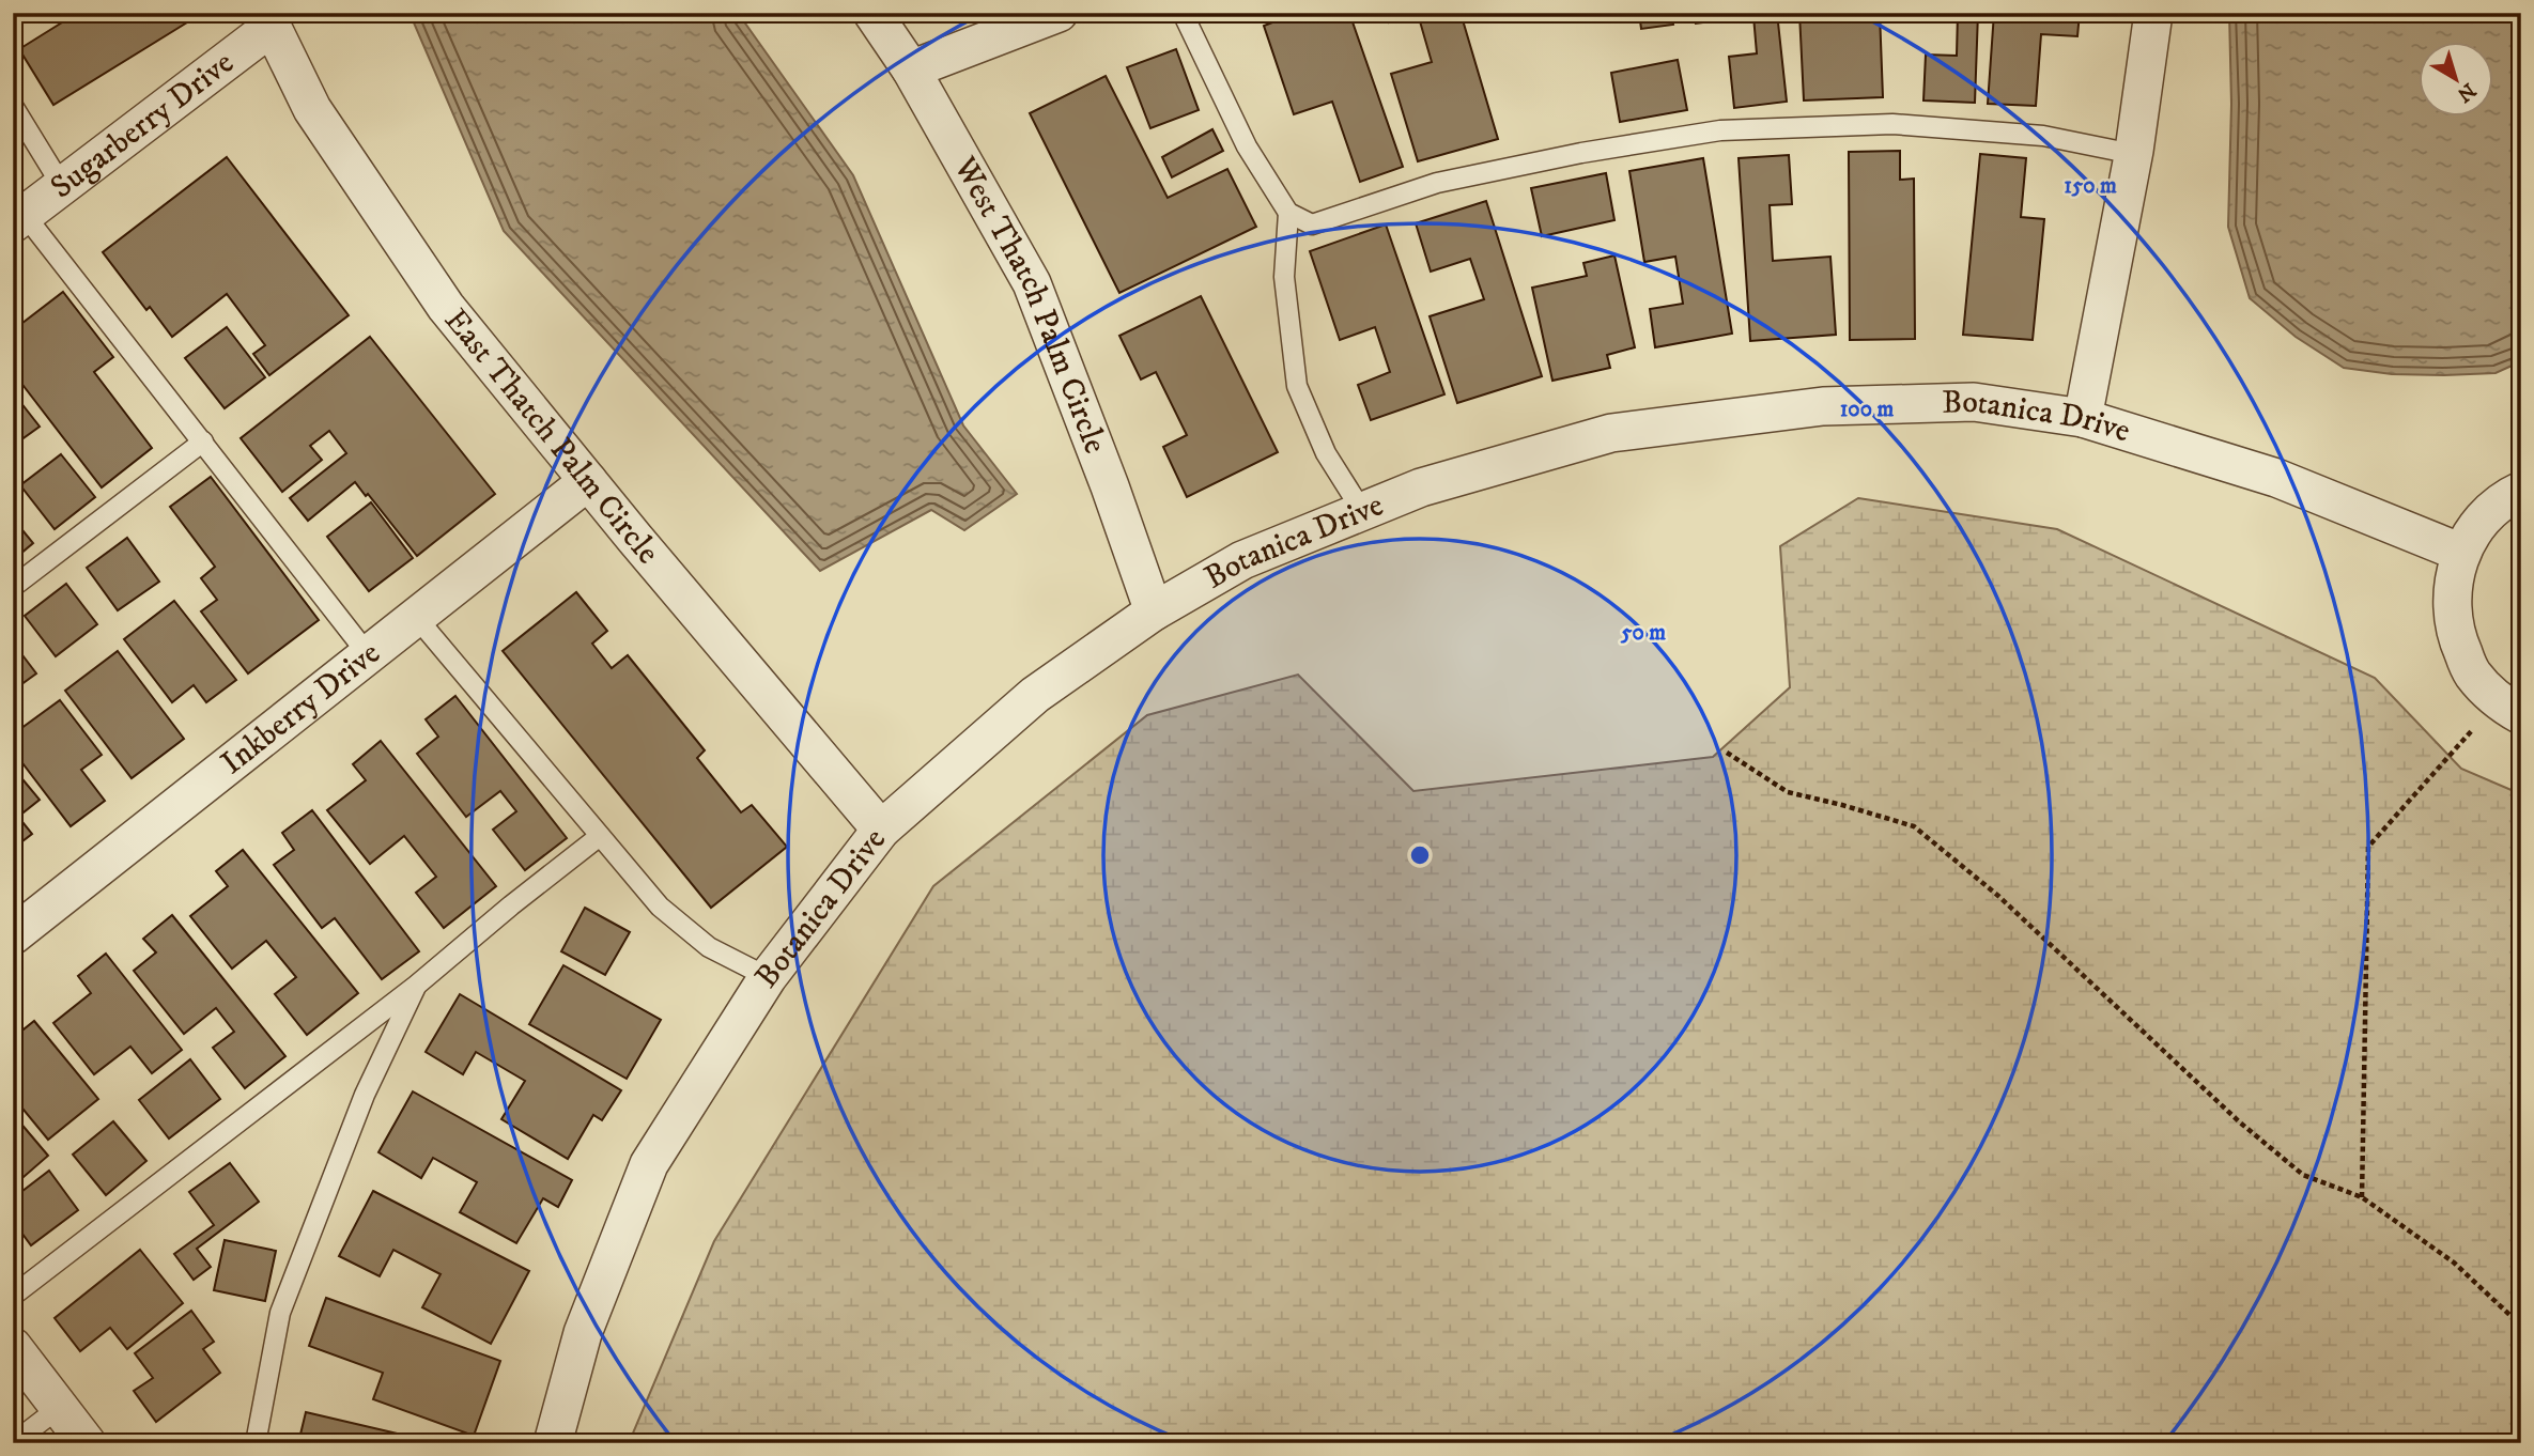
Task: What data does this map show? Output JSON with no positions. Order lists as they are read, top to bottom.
{
  "streets": {
    "street": [
      "Sugarberry Drive",
      "West Thatch Palm Circle",
      "Botanica Drive",
      "East Thatch Palm Circle",
      "Inkberry Drive"
    ]
  },
  "crossings": [
    ["Sugarberry Drive", "East Thatch Palm Circle"],
    ["West Thatch Palm Circle", "Botanica Drive"],
    ["Botanica Drive", "East Thatch Palm Circle"],
    ["East Thatch Palm Circle", "Inkberry Drive"]
  ],
  "north": "bottom right",
  "rings": ["150 m", "100 m", "50 m"]
}
